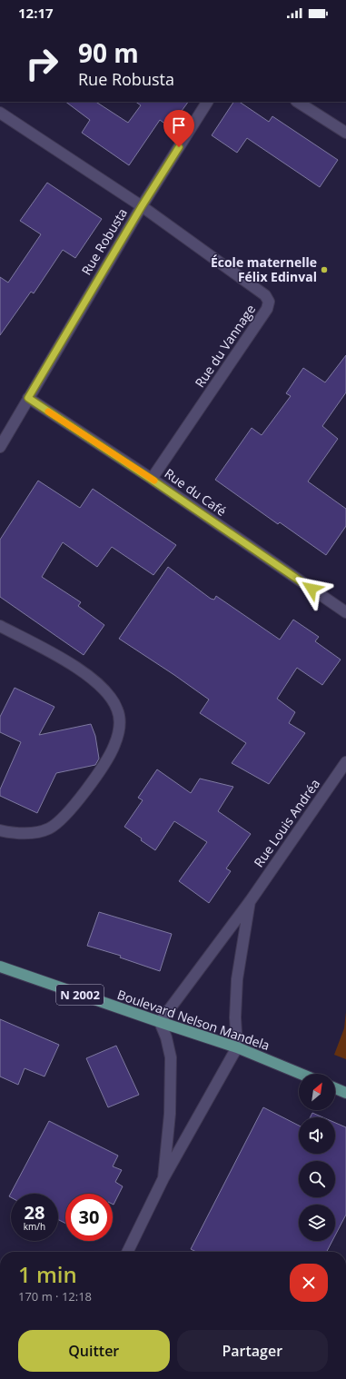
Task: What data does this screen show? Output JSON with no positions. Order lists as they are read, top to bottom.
{
  "streets": {
    "main road": ["N 2002", "Boulevard Nelson Mandela"],
    "street": [
      "Rue Robusta",
      "Rue du Vannage",
      "Rue du Café",
      "Rue Louis Andréa"
    ]
  },
  "crossings": [
    ["Rue Robusta", "Rue du Vannage"],
    ["Rue Robusta", "Rue du Café"],
    ["Rue du Vannage", "Rue du Café"],
    ["Rue Louis Andréa", "Boulevard Nelson Mandela"]
  ],
  "places": ["École maternelle Félix Edinval"],
  "north": "top right",
  "page": {
    "status": "12:17",
    "turn": ["90 m", "Rue Robusta"],
    "speed": "28 km/h",
    "limit": "30",
    "heading": ["1 min", "170 m · 12:18"],
    "buttons": ["Quitter", "Partager"]
  }
}
